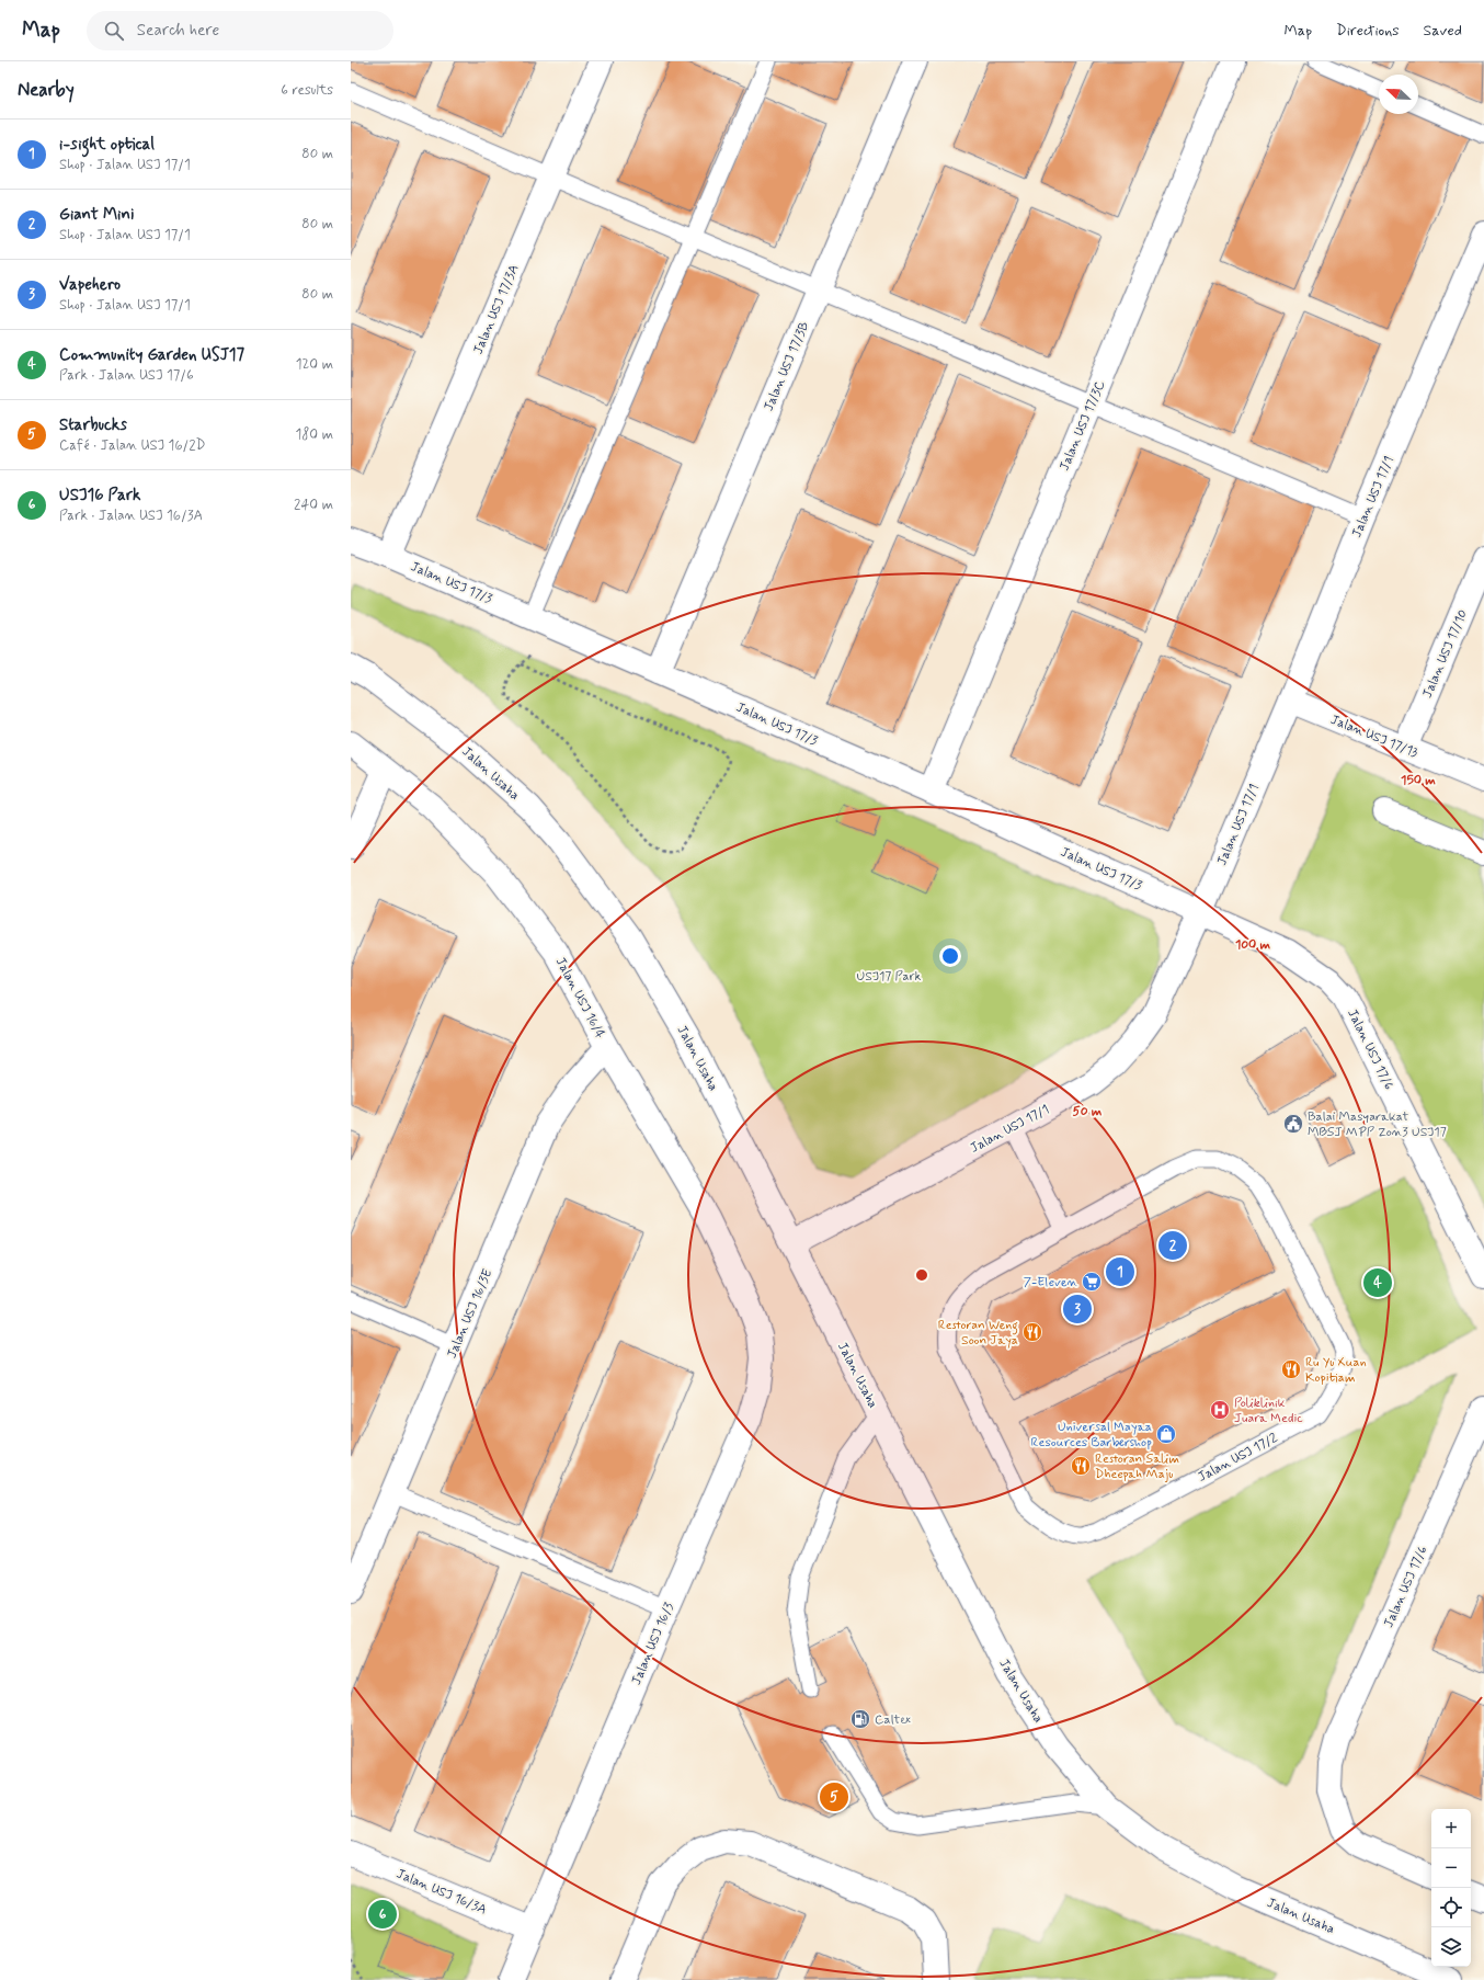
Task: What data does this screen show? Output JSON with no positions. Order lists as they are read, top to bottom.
{
  "streets": {
    "street": [
      "Jalan USJ 17/3A",
      "Jalan USJ 17/3B",
      "Jalan USJ 17/3C",
      "Jalan USJ 17/1",
      "Jalan USJ 17/3",
      "Jalan USJ 17/10",
      "Jalan USJ 17/13",
      "Jalan Usaha",
      "Jalan USJ 16/4",
      "Jalan USJ 17/6",
      "Jalan USJ 16/3E",
      "Jalan USJ 16/3",
      "Jalan USJ 16/3A"
    ],
    "lane": ["Jalan USJ 17/2"]
  },
  "crossings": [
    ["Jalan USJ 17/3A", "Jalan USJ 17/3"],
    ["Jalan USJ 17/3B", "Jalan USJ 17/3"],
    ["Jalan USJ 17/3C", "Jalan USJ 17/3"],
    ["Jalan USJ 17/1", "Jalan USJ 17/3"],
    ["Jalan USJ 17/1", "Jalan USJ 17/13"],
    ["Jalan USJ 17/1", "Jalan Usaha"],
    ["Jalan USJ 17/1", "Jalan USJ 17/6"],
    ["Jalan USJ 17/3", "Jalan USJ 17/6"],
    ["Jalan USJ 17/10", "Jalan USJ 17/13"],
    ["Jalan USJ 16/4", "Jalan USJ 16/3E"],
    ["Jalan USJ 16/4", "Jalan USJ 16/3"],
    ["Jalan USJ 16/3", "Jalan USJ 16/3A"]
  ],
  "parks": ["USJ17 Park"],
  "places": {
    "public building": ["Balai Masyarakat MBSJ MPP Zon3 USJ17"],
    "supermarket": ["7-Eleven"],
    "restaurant": ["Restoran Weng Soon Jaya", "Ru Yu Xuan Kopitiam", "Restoran Salim Dheepah Maju"],
    "hospital": ["Poliklinik Juara Medic"],
    "shop": ["Universal Mayaa Resources Barbershop"],
    "fuel station": ["Caltex"]
  },
  "north": "top left",
  "page": {
    "header": "Map",
    "search": "Search here",
    "nav": ["Map", "Directions", "Saved"],
    "heading": ["Nearby", "6 results"],
    "list": [
      {
        "mark": "1",
        "name": "i-sight optical",
        "note": "Shop · Jalan USJ 17/1",
        "value": "80 m"
      },
      {
        "mark": "2",
        "name": "Giant Mini",
        "note": "Shop · Jalan USJ 17/1",
        "value": "80 m"
      },
      {
        "mark": "3",
        "name": "Vapehero",
        "note": "Shop · Jalan USJ 17/1",
        "value": "80 m"
      },
      {
        "mark": "4",
        "name": "Community Garden USJ17",
        "note": "Park · Jalan USJ 17/6",
        "value": "120 m"
      },
      {
        "mark": "5",
        "name": "Starbucks",
        "note": "Café · Jalan USJ 16/2D",
        "value": "180 m"
      },
      {
        "mark": "6",
        "name": "USJ16 Park",
        "note": "Park · Jalan USJ 16/3A",
        "value": "240 m"
      }
    ],
    "pins": [
      "2",
      "1",
      "4",
      "3",
      "5",
      "6"
    ],
    "map_buttons": ["+", "−"]
  },
  "rings": ["150 m", "100 m", "50 m"]
}
